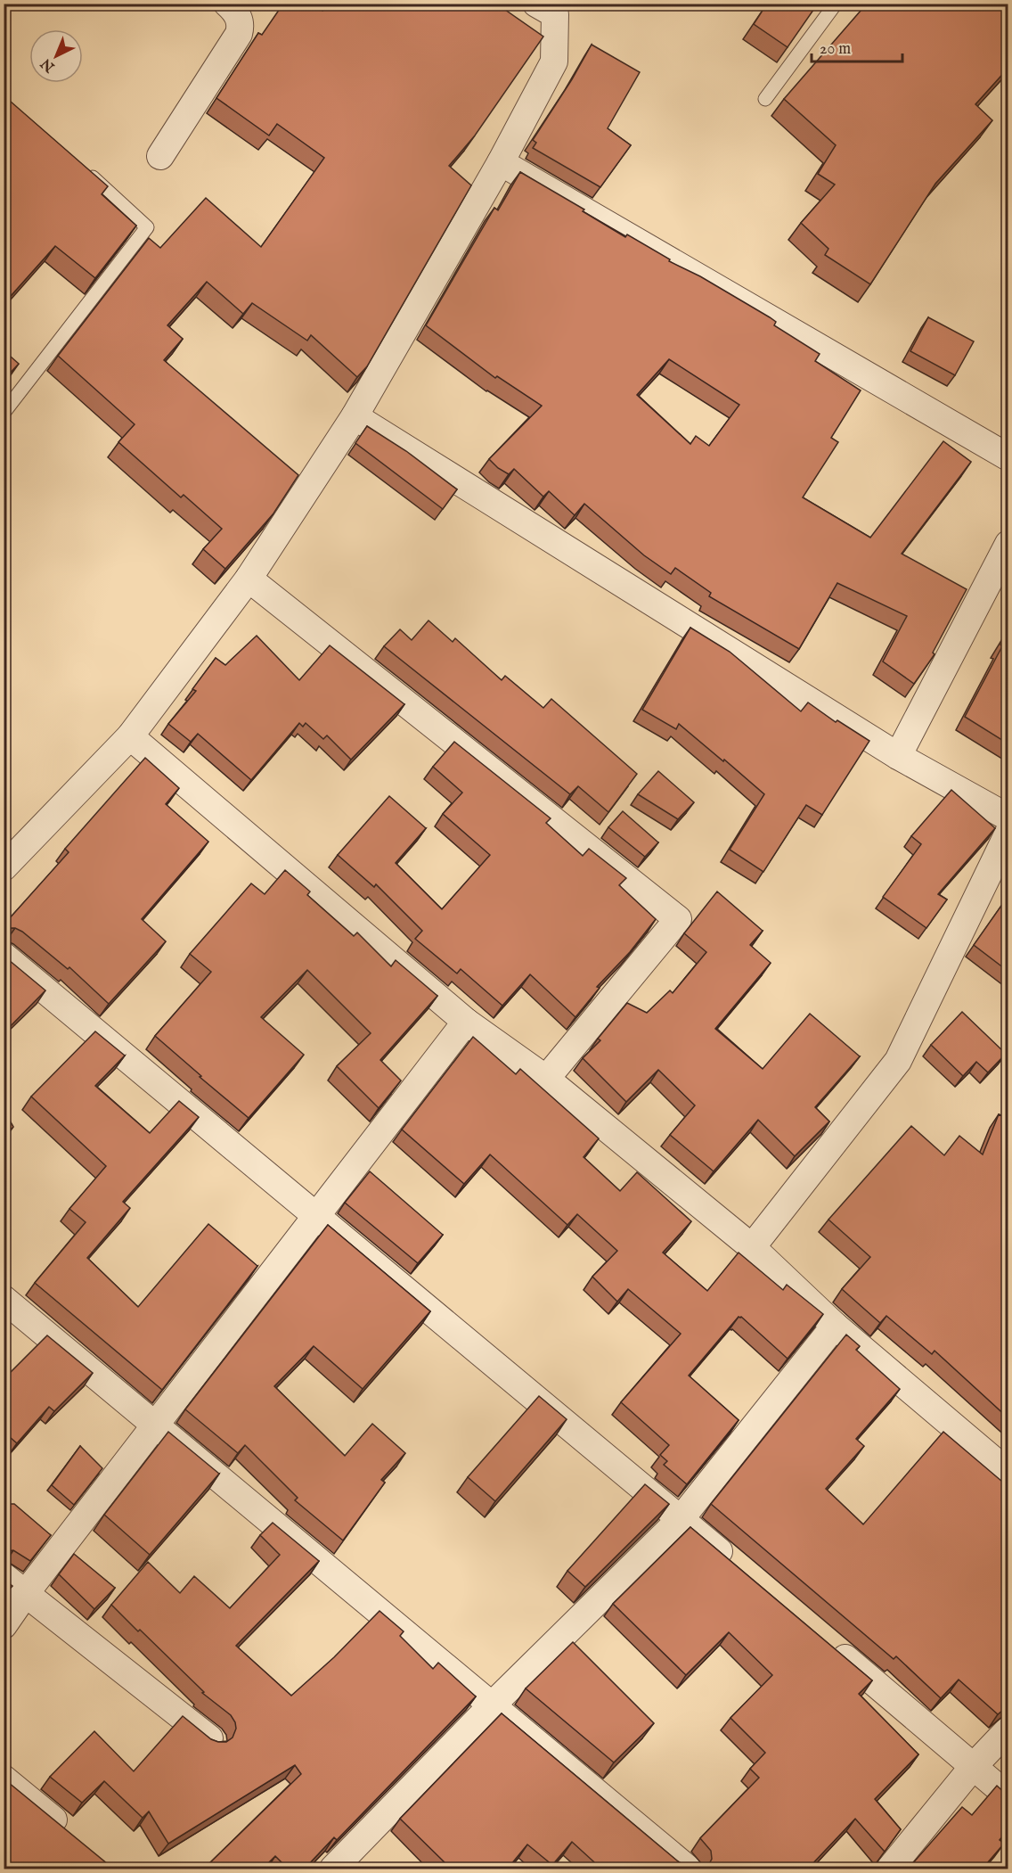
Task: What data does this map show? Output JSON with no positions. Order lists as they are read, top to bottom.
{
  "scale_bar": "20 m",
  "north": "bottom left"
}
